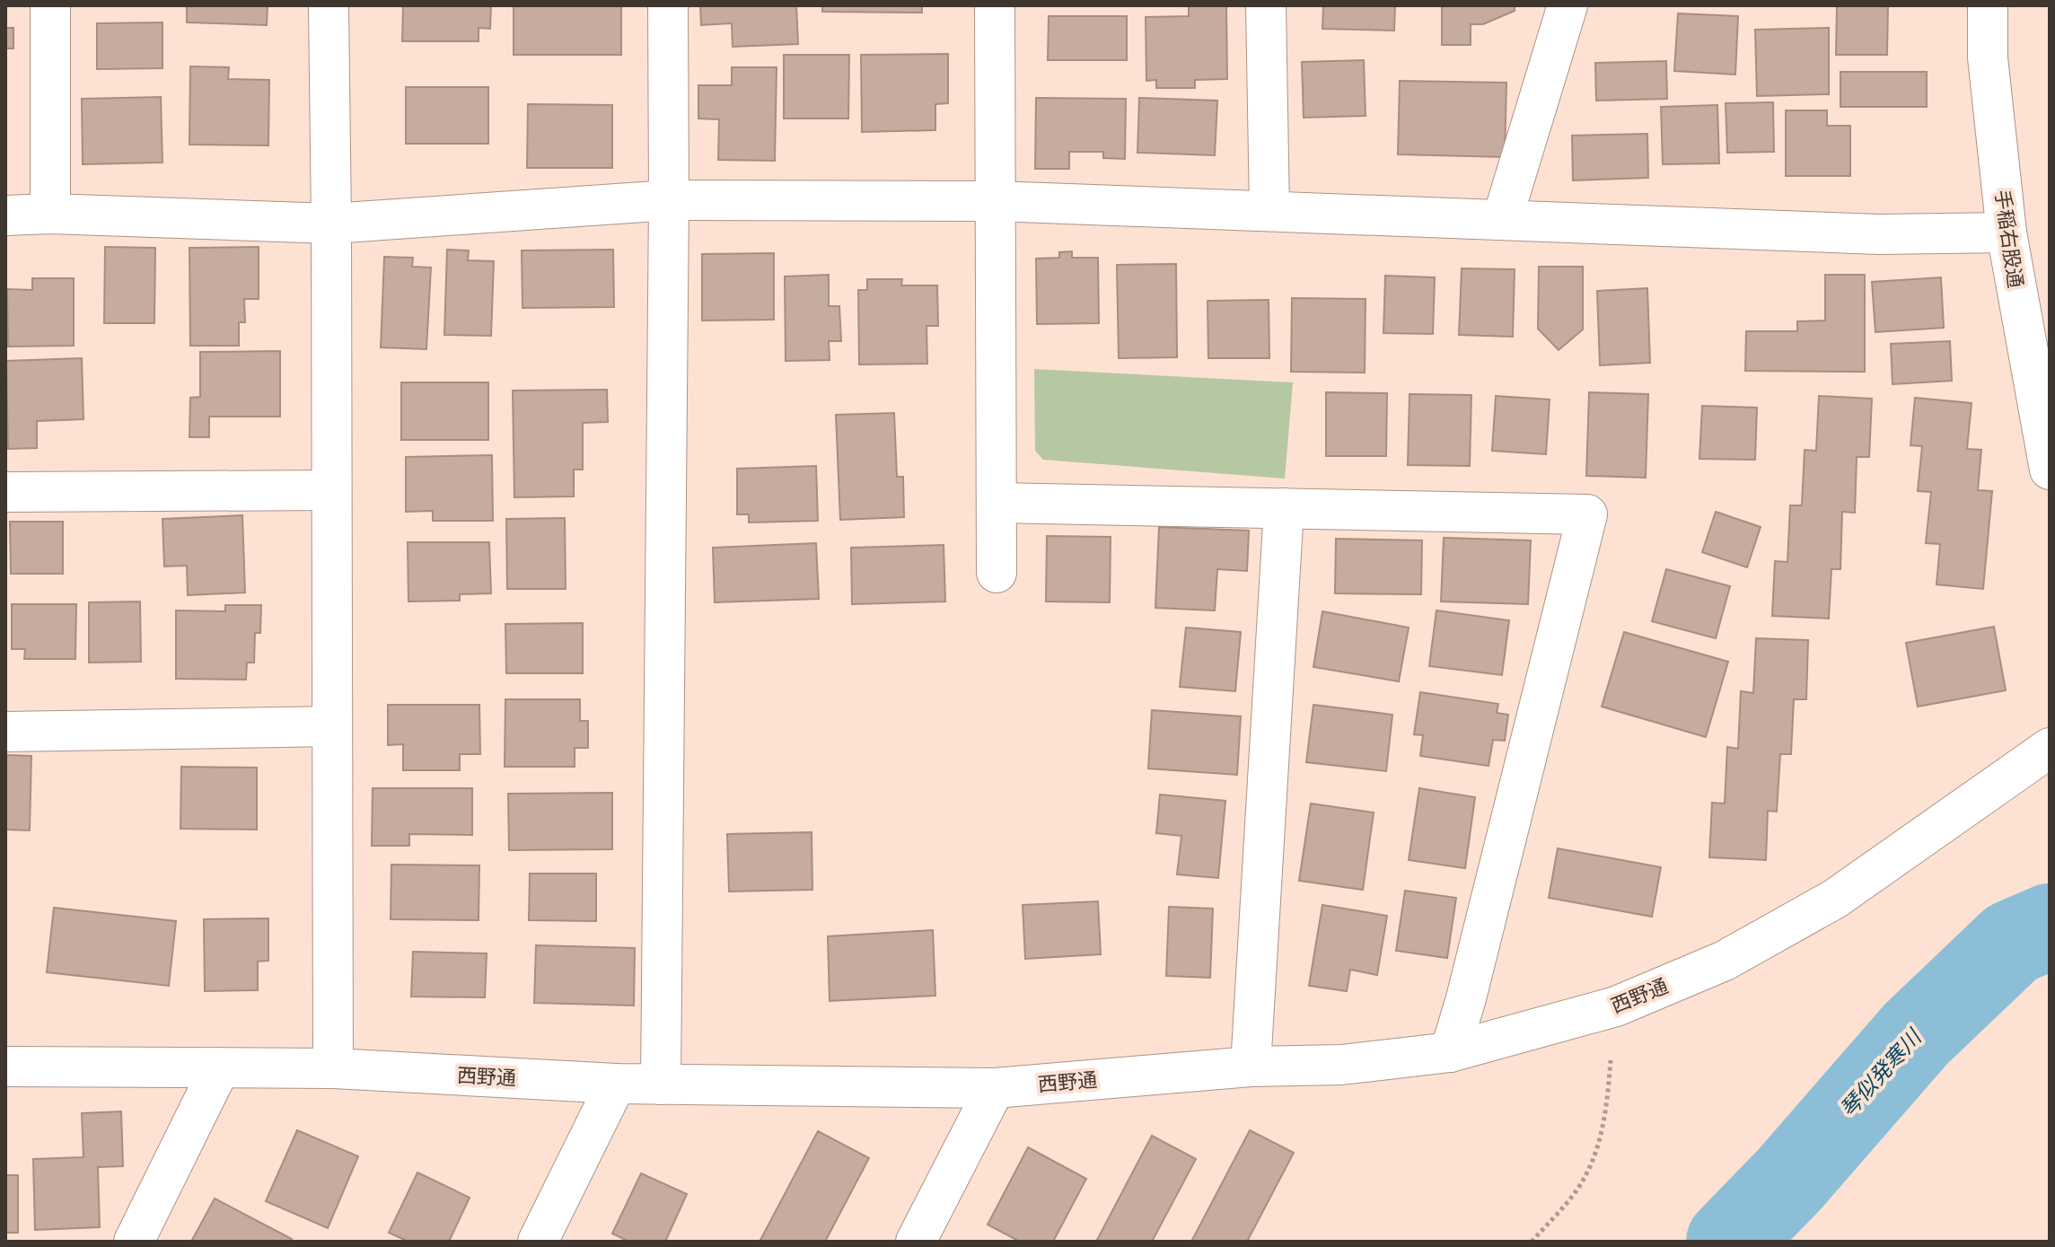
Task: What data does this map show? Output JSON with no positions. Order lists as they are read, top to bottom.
{
  "streets": {
    "street": ["手稲右股通", "西野通"]
  },
  "water": ["琴似発寒川"]
}
